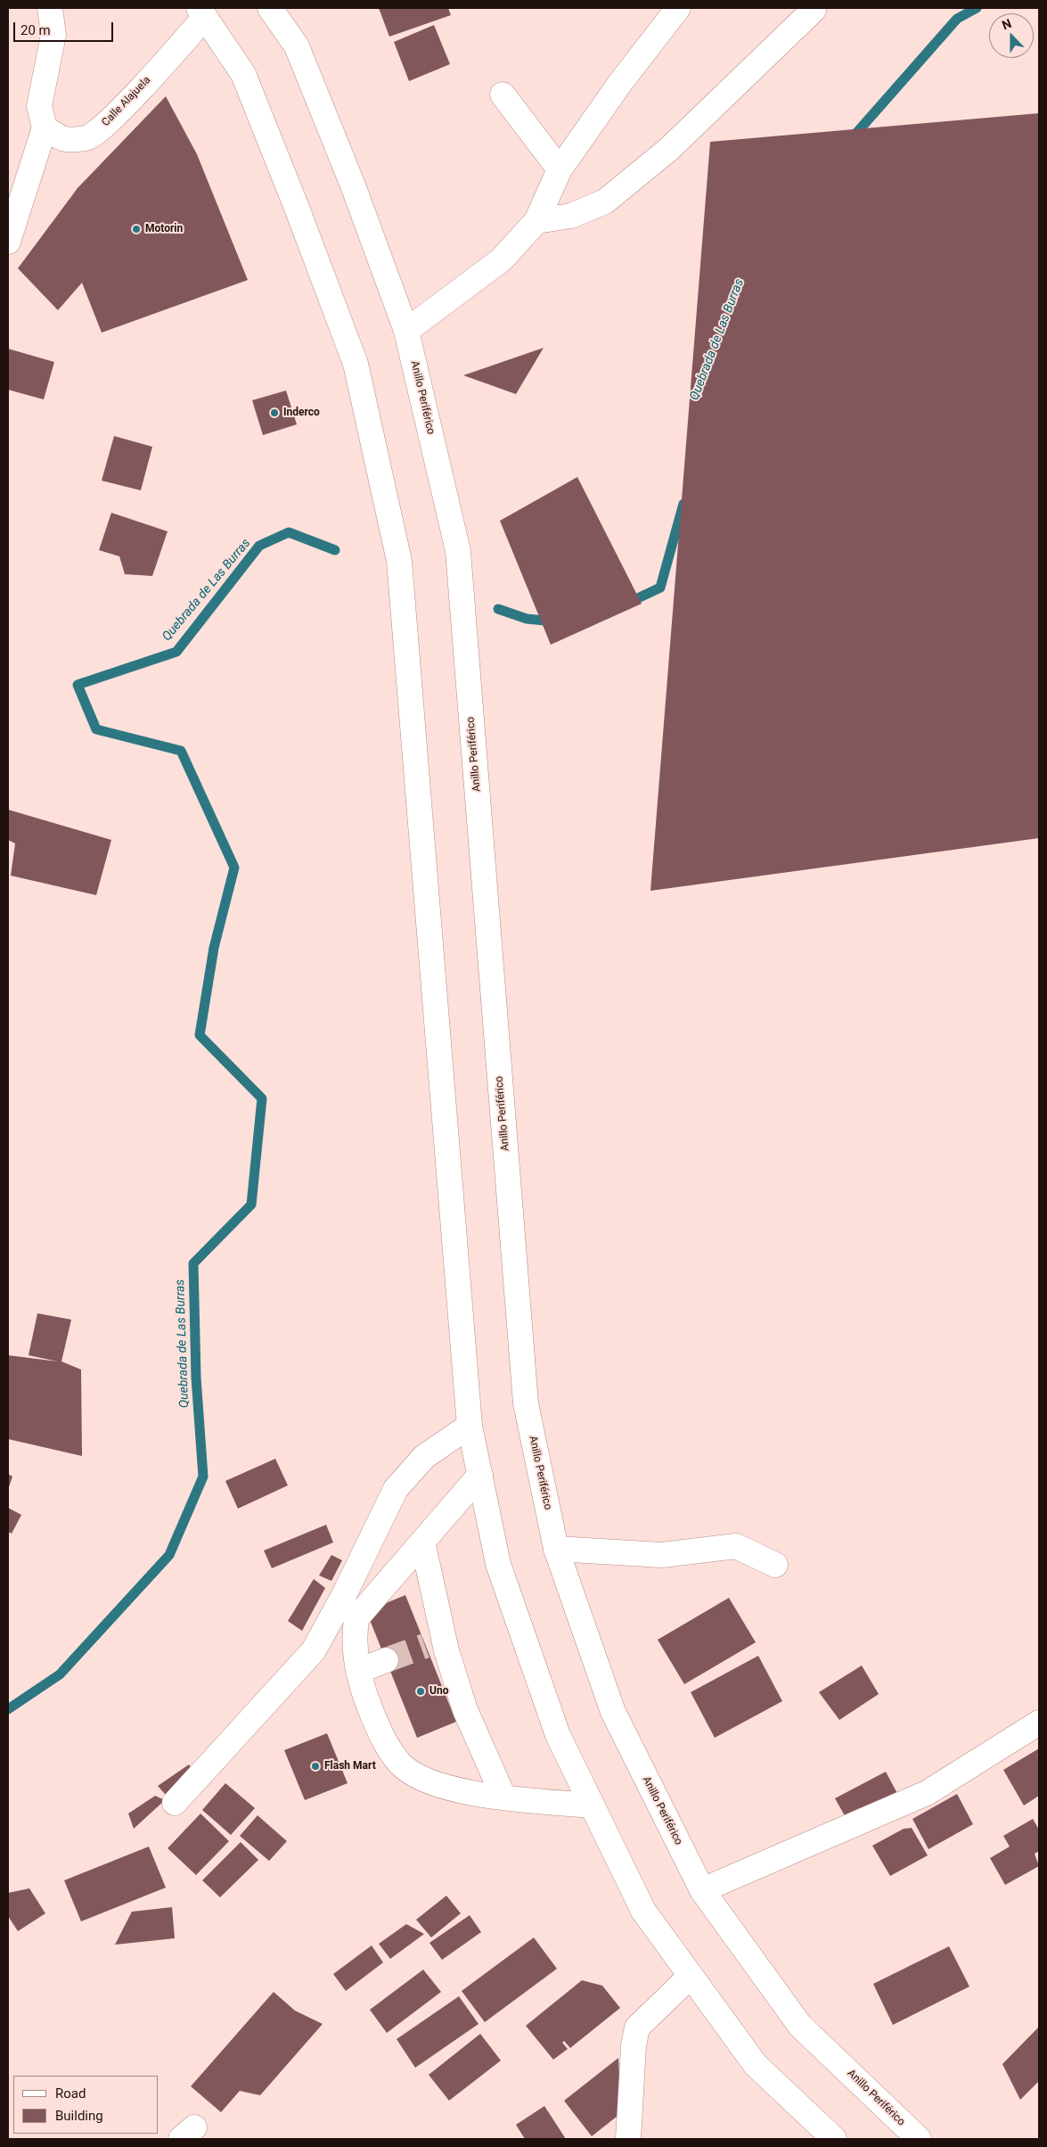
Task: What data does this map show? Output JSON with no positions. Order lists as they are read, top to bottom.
{
  "streets": {
    "main road": ["Calle Alajuela", "Anillo Periférico"]
  },
  "water": ["Quebrada de Las Burras"],
  "places": [
    "Motorin",
    "Inderco",
    "Uno",
    "Flash Mart"
  ],
  "legend": ["Road", "Building"],
  "scale_bar": "20 m",
  "north": "top"
}
